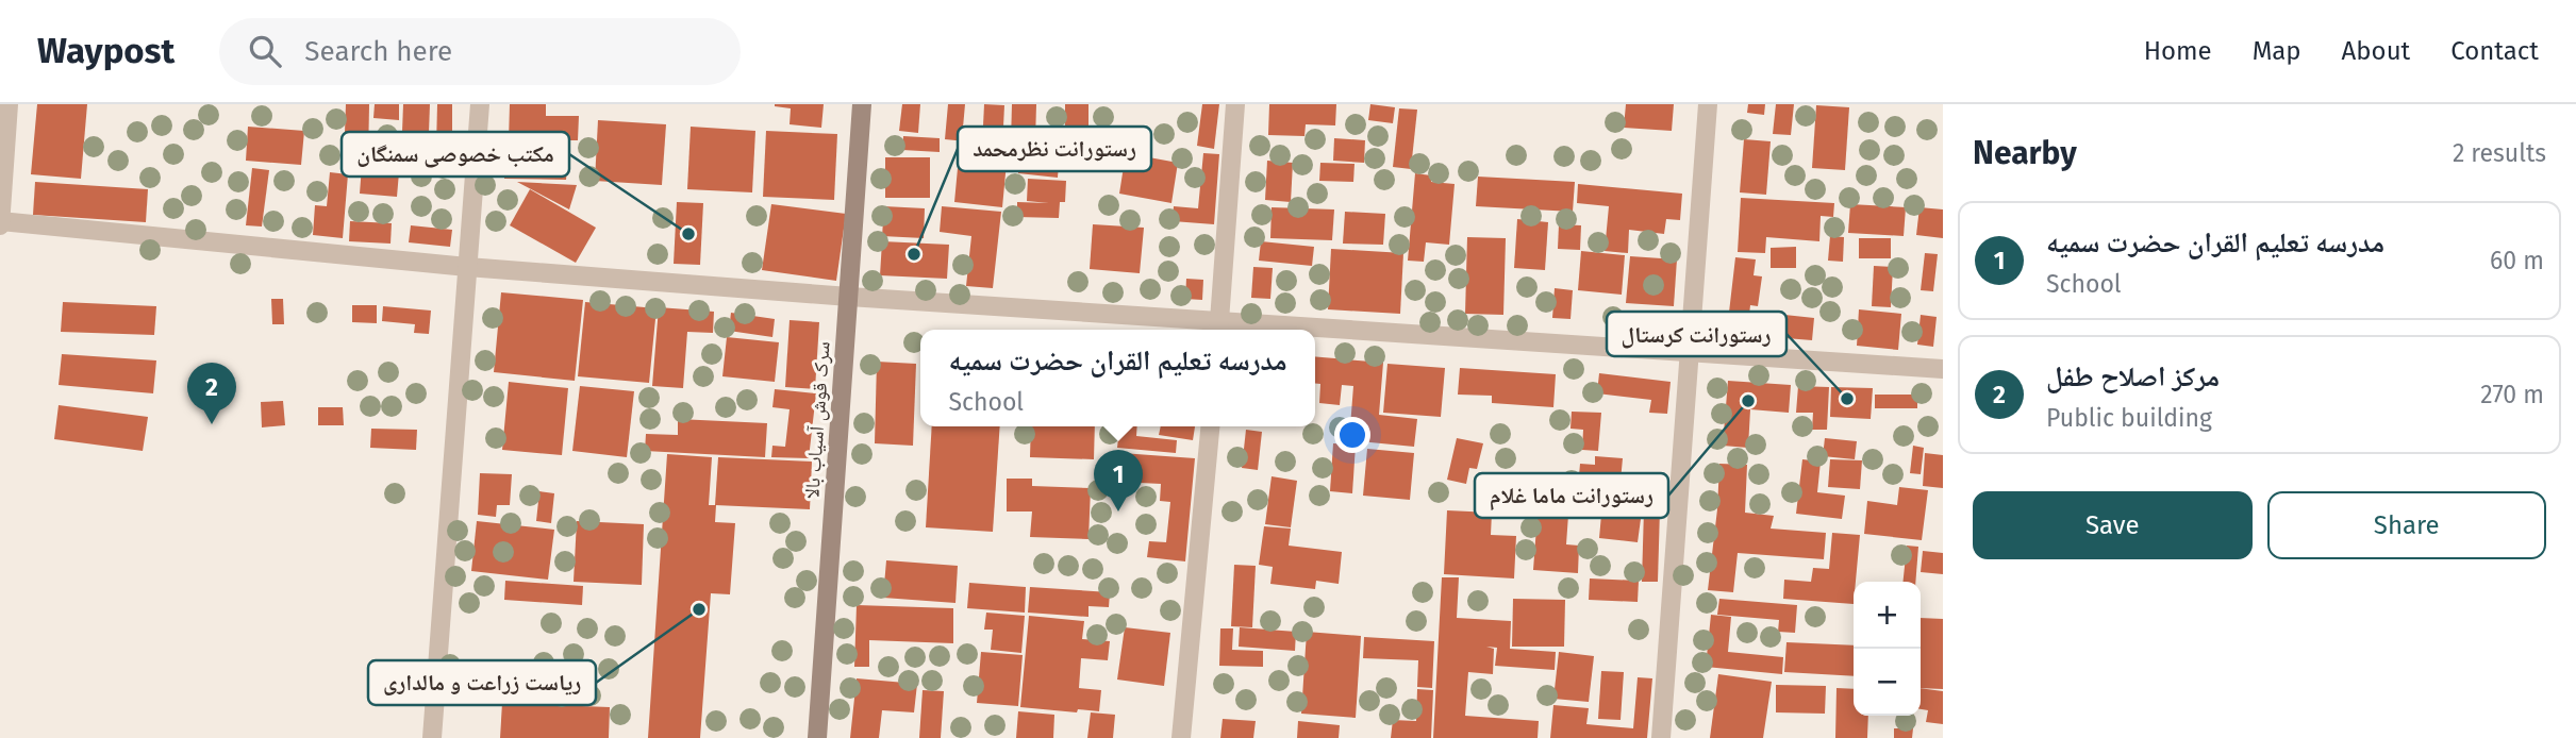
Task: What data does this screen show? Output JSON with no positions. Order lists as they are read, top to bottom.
{
  "streets": {
    "street": ["سرک قوش آسیاب بالا"]
  },
  "places": [
    "مکتب خصوصی سمنگان",
    "رستورانت نظرمحمد",
    "رستورانت کرستال",
    "رستورانت ماما غلام",
    "ریاست زراعت و مالداری"
  ],
  "page": {
    "header": "Waypost",
    "search": "Search here",
    "nav": [
      "Home",
      "Map",
      "About",
      "Contact"
    ],
    "heading": ["Nearby", "2 results"],
    "list": [
      {
        "mark": "1",
        "name": "مدرسه تعلیم القران حضرت سمیه",
        "note": "School",
        "value": "60 m"
      },
      {
        "mark": "2",
        "name": "مرکز اصلاح طفل",
        "note": "Public building",
        "value": "270 m"
      }
    ],
    "popup": ["مدرسه تعلیم القران حضرت سمیه", "School"],
    "pins": ["2", "1"],
    "buttons": ["Save", "Share"],
    "map_buttons": ["+", "−"]
  }
}
